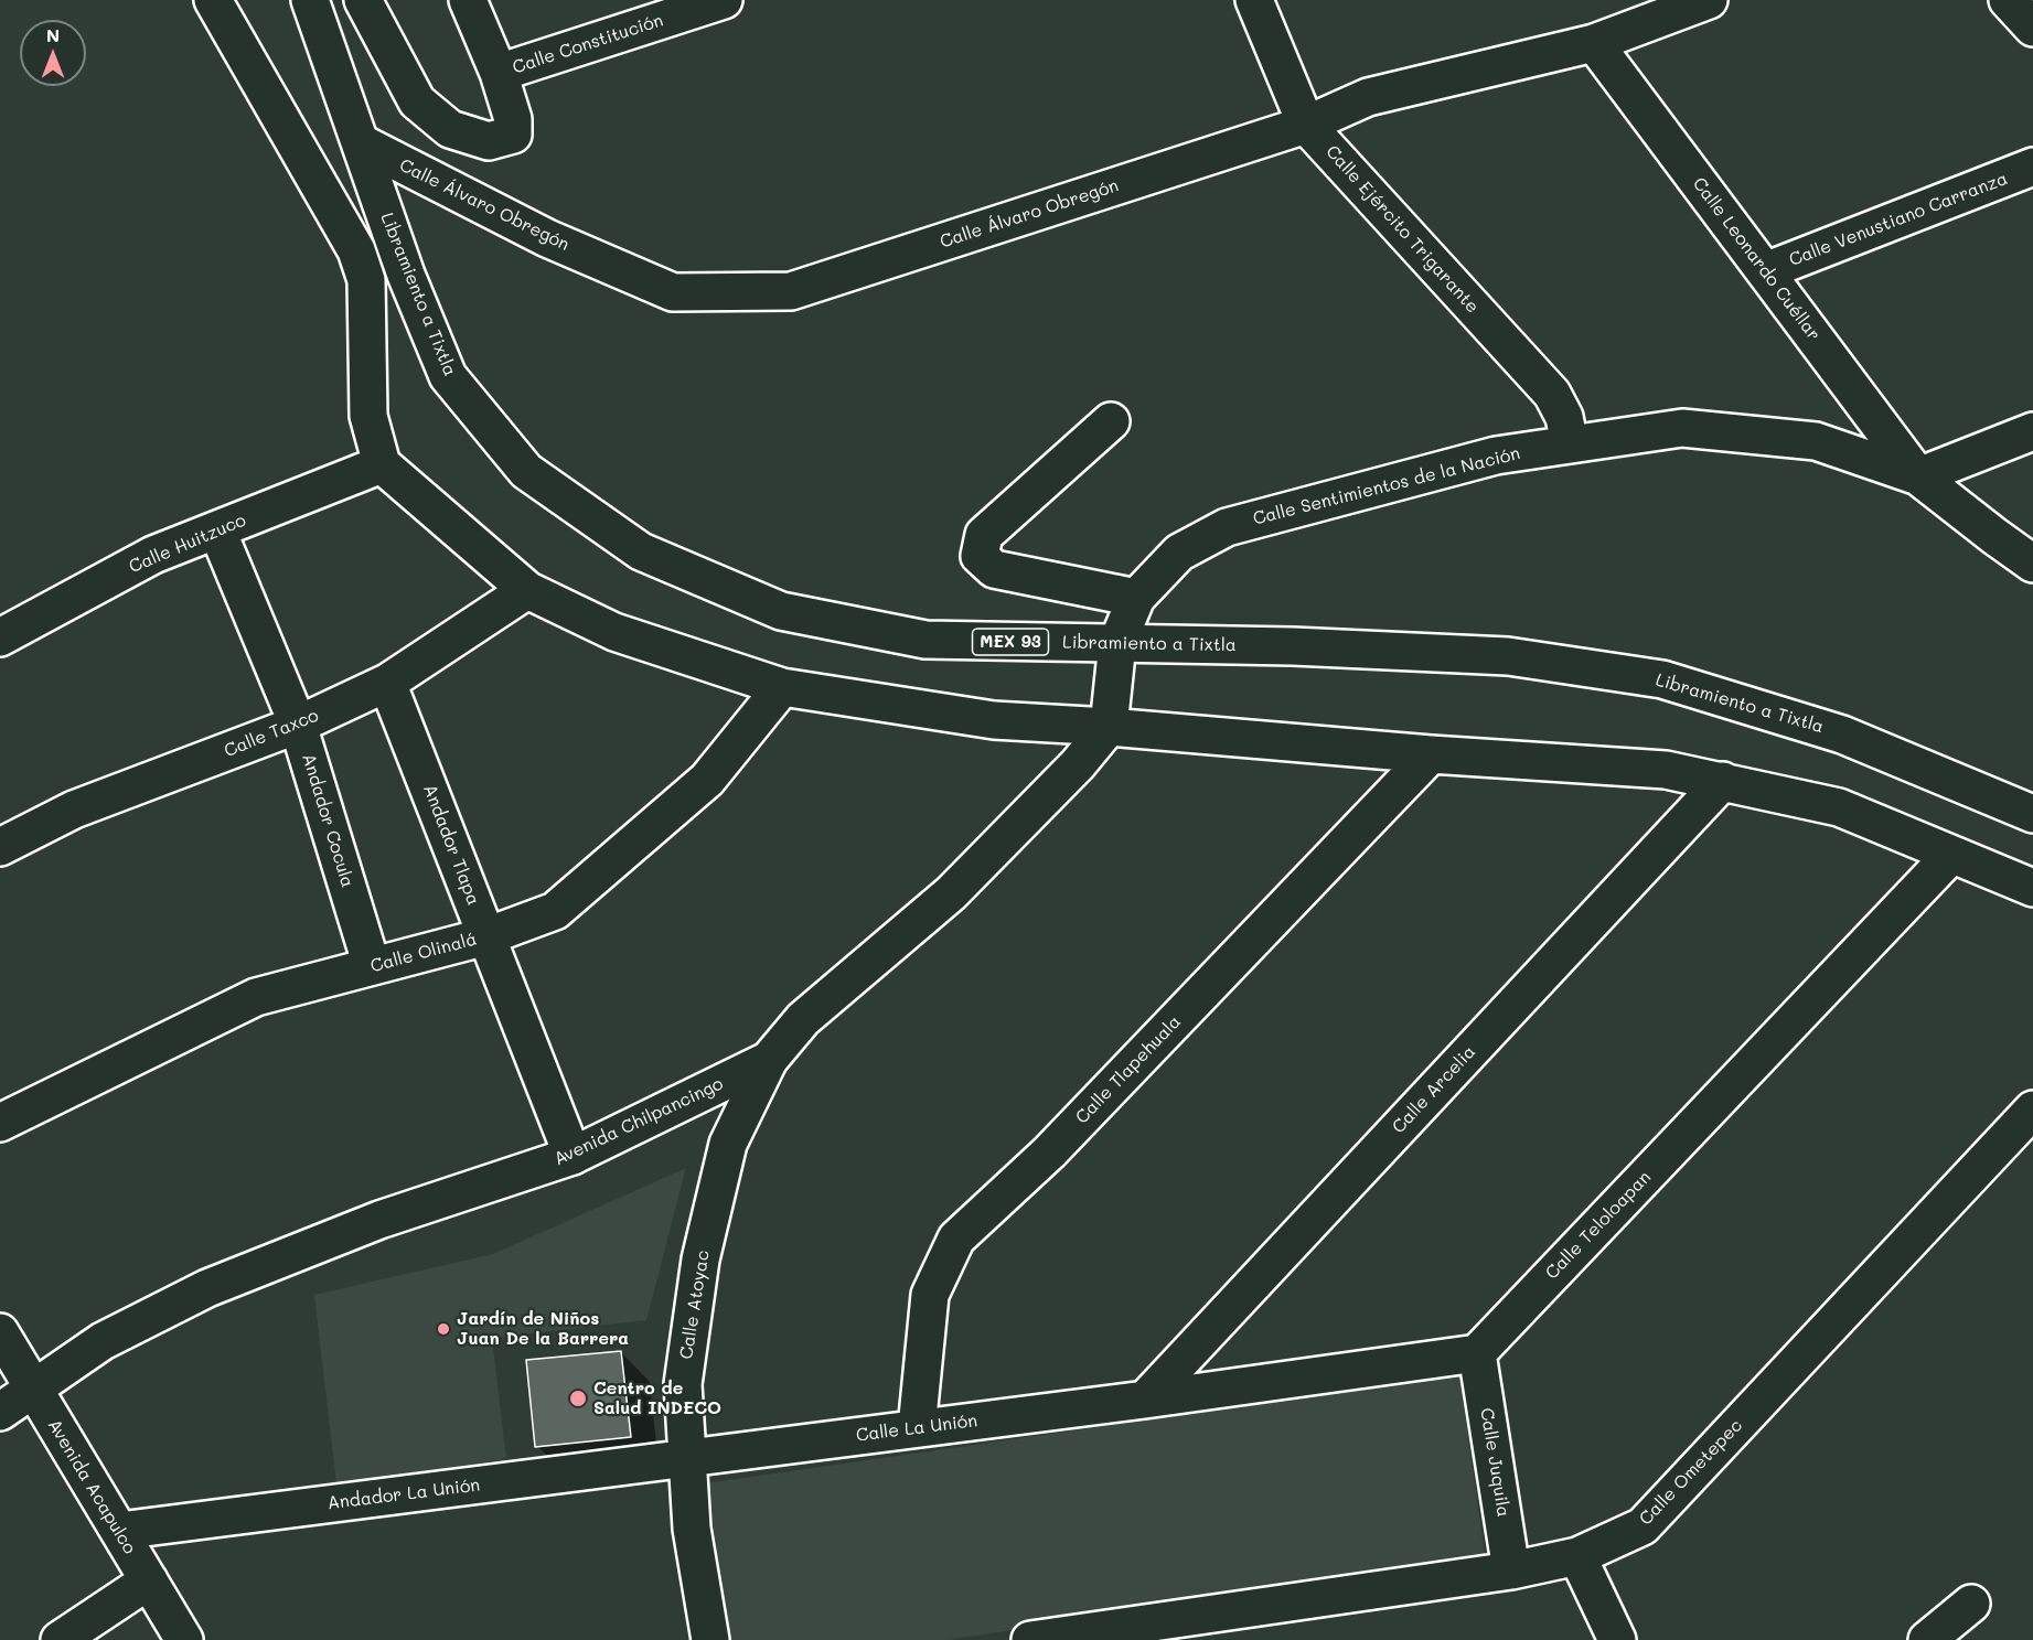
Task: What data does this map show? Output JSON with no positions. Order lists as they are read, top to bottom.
{
  "streets": {
    "street": [
      "Calle Constitución",
      "Calle Álvaro Obregón",
      "Calle Venustiano Carranza",
      "Calle Ejército Trigarante",
      "Calle Leonardo Cuéllar",
      "Libramiento a Tixtla",
      "Calle Sentimientos de la Nación",
      "Calle Huitzuco",
      "MEX 93",
      "Calle Taxco",
      "Andador Cocula",
      "Andador Tlapa",
      "Calle Olinalá",
      "Calle Tlapehuala",
      "Calle Arcelia",
      "Avenida Chilpancingo",
      "Calle Teloloapan",
      "Calle Atoyac",
      "Calle La Unión",
      "Calle Juquila",
      "Calle Ometepec",
      "Avenida Acapulco",
      "Andador La Unión"
    ]
  },
  "crossings": [
    ["Calle Álvaro Obregón", "Calle Ejército Trigarante"],
    ["Calle Álvaro Obregón", "Calle Leonardo Cuéllar"],
    ["Calle Álvaro Obregón", "Libramiento a Tixtla"],
    ["Calle Venustiano Carranza", "Calle Leonardo Cuéllar"],
    ["Calle Ejército Trigarante", "Calle Sentimientos de la Nación"],
    ["Calle Leonardo Cuéllar", "Calle Sentimientos de la Nación"],
    ["Libramiento a Tixtla", "Calle Sentimientos de la Nación"],
    ["Calle Huitzuco", "Andador Cocula"],
    ["Calle Taxco", "Andador Cocula"],
    ["Calle Taxco", "Andador Tlapa"],
    ["Andador Cocula", "Calle Olinalá"],
    ["Andador Tlapa", "Calle Olinalá"],
    ["Andador Tlapa", "Avenida Chilpancingo"],
    ["Calle Tlapehuala", "Calle La Unión"],
    ["Calle Arcelia", "Calle La Unión"],
    ["Avenida Chilpancingo", "Calle Atoyac"],
    ["Avenida Chilpancingo", "Avenida Acapulco"],
    ["Calle Teloloapan", "Calle Juquila"],
    ["Calle Atoyac", "Calle La Unión"],
    ["Calle Atoyac", "Andador La Unión"],
    ["Calle La Unión", "Andador La Unión"],
    ["Calle Juquila", "Calle Ometepec"],
    ["Avenida Acapulco", "Andador La Unión"]
  ],
  "places": ["Jardín de Niños Juan De la Barrera", "Centro de Salud INDECO"],
  "north": "top"
}
